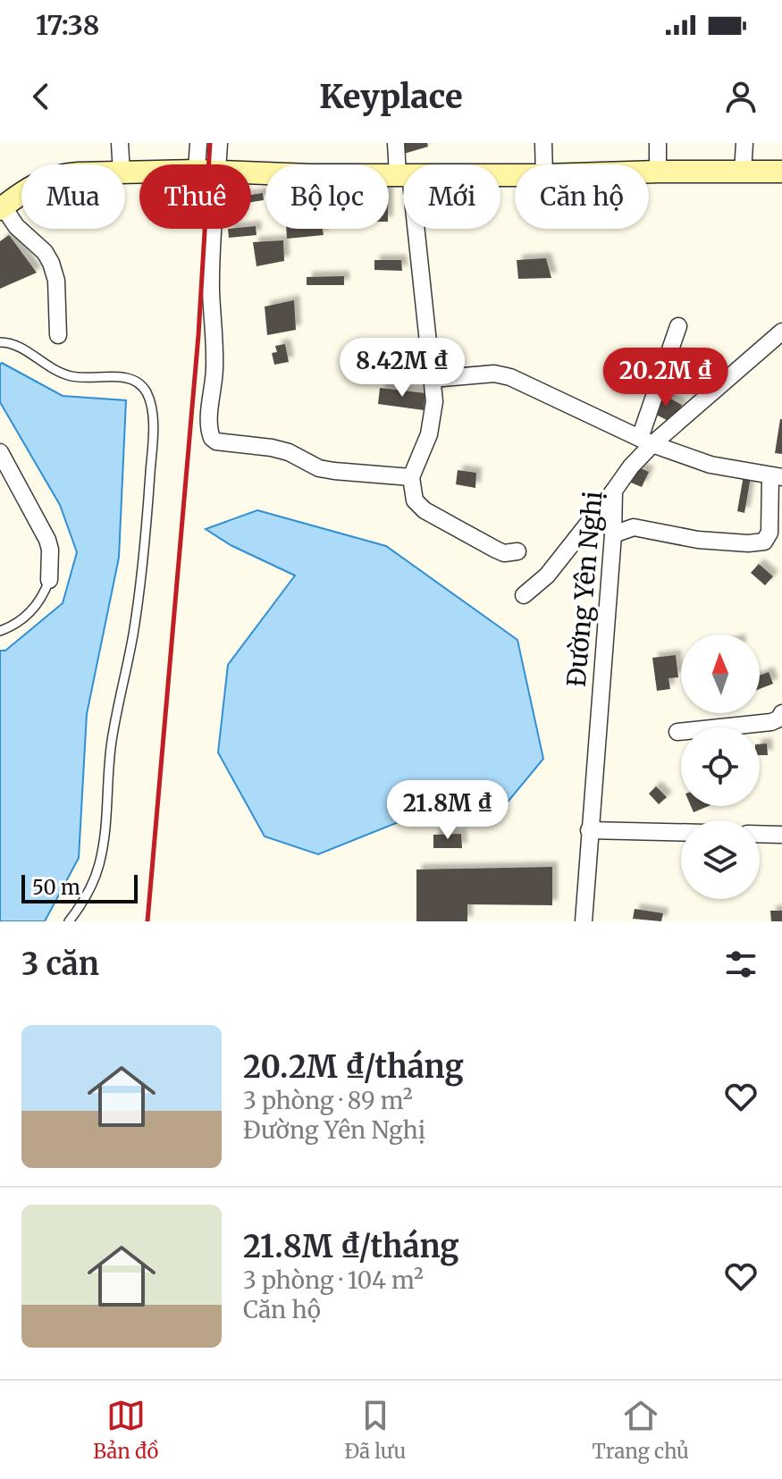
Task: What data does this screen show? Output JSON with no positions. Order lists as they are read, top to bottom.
{
  "streets": {
    "street": ["Đường Yên Nghị"]
  },
  "scale_bar": "50 m",
  "north": "top",
  "page": {
    "status": "17:38",
    "header": "Keyplace",
    "chip": [
      "Mua",
      "Thuê",
      "Bộ lọc",
      "Mới",
      "Căn hộ"
    ],
    "price": ["8.42M ₫", "20.2M ₫", "21.8M ₫"],
    "scale": "50 m",
    "heading": "3 căn",
    "list": [
      {
        "name": "20.2M ₫/tháng",
        "note": "3 phòng · 89 m² · Đường Yên Nghị"
      },
      {
        "name": "21.8M ₫/tháng",
        "note": "3 phòng · 104 m² · Căn hộ"
      }
    ],
    "tabs": ["Bản đồ", "Đã lưu", "Trang chủ"]
  }
}
